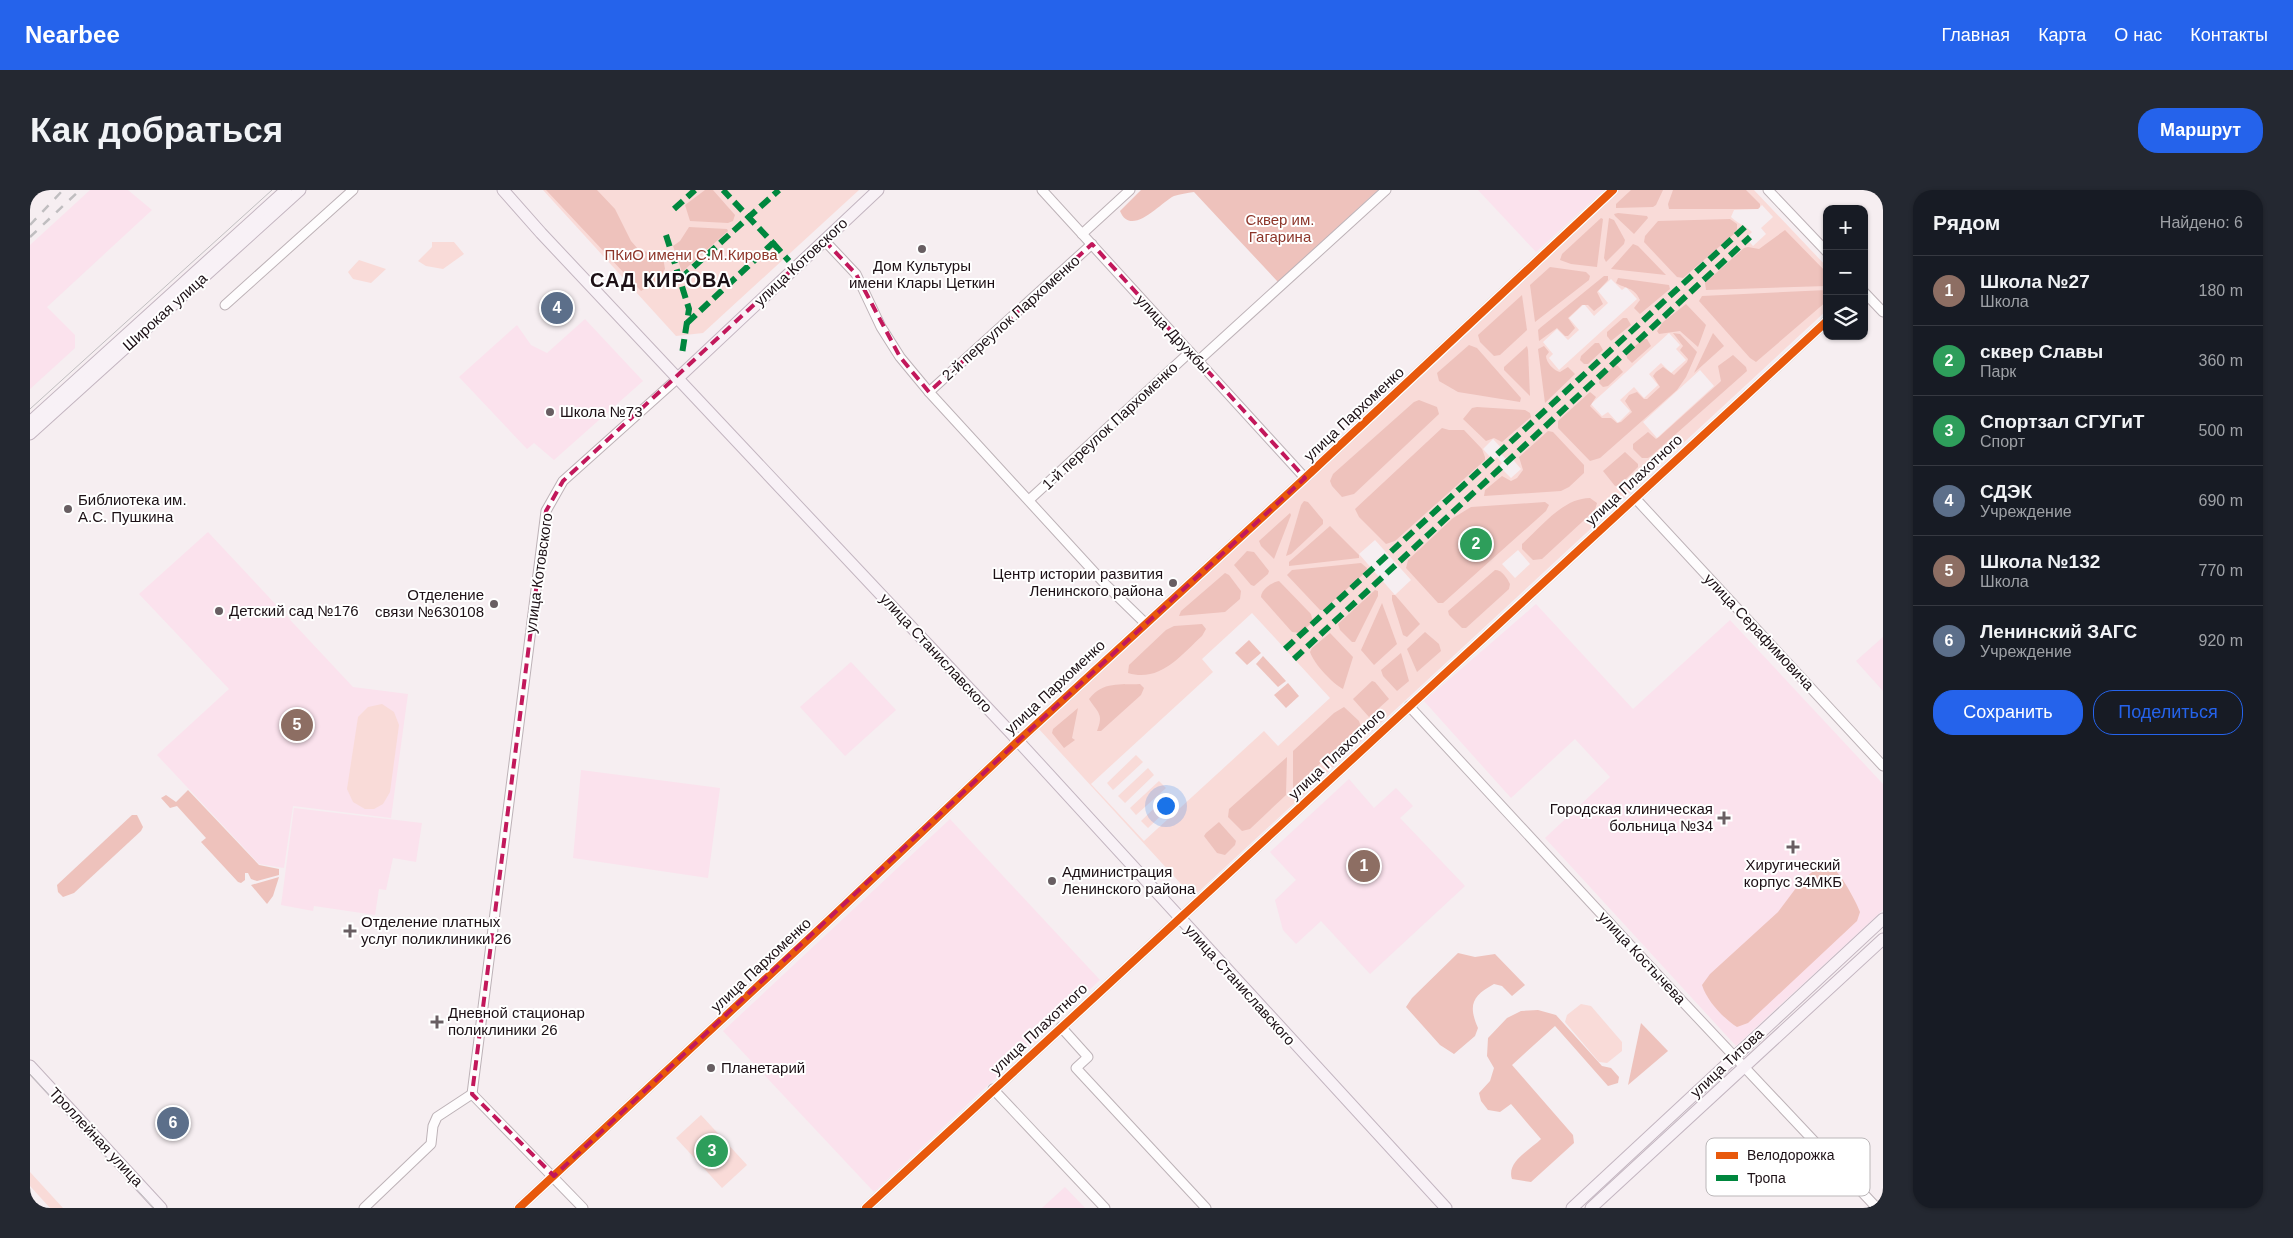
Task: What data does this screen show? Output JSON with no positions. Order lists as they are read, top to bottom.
{
  "streets": {
    "main road": [
      "улица Котовского",
      "Широкая улица",
      "улица Станиславского",
      "улица Титова",
      "Троллейная улица"
    ],
    "street": [
      "2-й переулок Пархоменко",
      "улица Дружбы",
      "улица Пархоменко",
      "1-й переулок Пархоменко",
      "улица Плахотного",
      "улица Серафимовича",
      "улица Костычева"
    ]
  },
  "crossings": [
    ["улица Котовского", "2-й переулок Пархоменко"],
    ["улица Котовского", "улица Станиславского"],
    ["2-й переулок Пархоменко", "улица Дружбы"],
    ["2-й переулок Пархоменко", "улица Пархоменко"],
    ["2-й переулок Пархоменко", "1-й переулок Пархоменко"],
    ["улица Дружбы", "улица Пархоменко"],
    ["улица Дружбы", "1-й переулок Пархоменко"],
    ["улица Пархоменко", "улица Станиславского"],
    ["улица Плахотного", "улица Серафимовича"],
    ["улица Плахотного", "улица Станиславского"],
    ["улица Плахотного", "улица Костычева"],
    ["улица Костычева", "улица Титова"]
  ],
  "districts": ["САД КИРОВА"],
  "parks": ["Сквер им. Гагарина", "ПКиО имени С.М.Кирова"],
  "places": {
    "other": [
      "Дом Культуры имени Клары Цеткин",
      "Школа №73",
      "Библиотека им. А.С. Пушкина",
      "Центр истории развития Ленинского района",
      "Отделение связи №630108",
      "Детский сад №176",
      "Администрация Ленинского района",
      "Планетарий"
    ],
    "health": [
      "Городская клиническая больница №34",
      "Хиругический корпус 34МКБ",
      "Отделение платных услуг поликлиники 26",
      "Дневной стационар поликлиники 26"
    ]
  },
  "legend": ["Велодорожка", "Тропа"],
  "page": {
    "header": "Nearbee",
    "nav": [
      "Главная",
      "Карта",
      "О нас",
      "Контакты"
    ],
    "buttons": [
      "Маршрут",
      ["Сохранить", "Поделиться"]
    ],
    "title": "Как добраться",
    "heading": ["Рядом", "Найдено: 6"],
    "map_buttons": ["+", "−"],
    "list": [
      {
        "mark": "1",
        "name": "Школа №27",
        "note": "Школа",
        "value": "180 m"
      },
      {
        "mark": "2",
        "name": "сквер Славы",
        "note": "Парк",
        "value": "360 m"
      },
      {
        "mark": "3",
        "name": "Спортзал СГУГиТ",
        "note": "Спорт",
        "value": "500 m"
      },
      {
        "mark": "4",
        "name": "СДЭК",
        "note": "Учреждение",
        "value": "690 m"
      },
      {
        "mark": "5",
        "name": "Школа №132",
        "note": "Школа",
        "value": "770 m"
      },
      {
        "mark": "6",
        "name": "Ленинский ЗАГС",
        "note": "Учреждение",
        "value": "920 m"
      }
    ],
    "pins": [
      "4",
      "2",
      "5",
      "1",
      "6",
      "3"
    ]
  }
}
